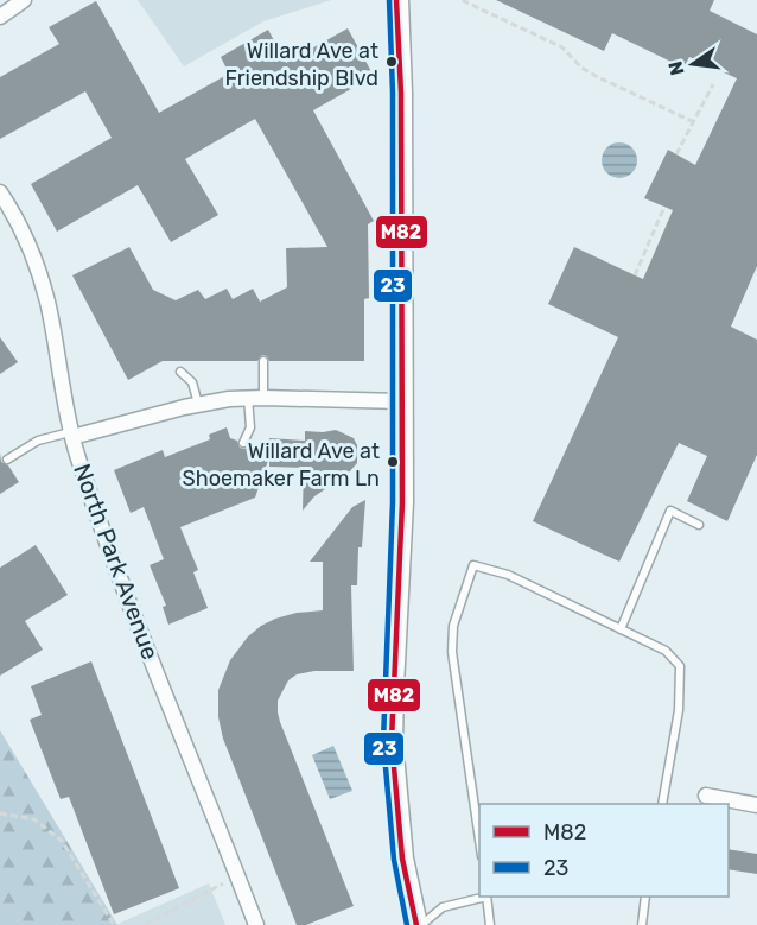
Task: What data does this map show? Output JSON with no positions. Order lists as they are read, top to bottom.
{
  "streets": {
    "street": ["North Park Avenue"]
  },
  "places": ["Willard Ave at Friendship Blvd", "Willard Ave at Shoemaker Farm Ln"],
  "lines": ["transit line M82", "transit line 23"],
  "legend": ["M82", "23"],
  "north": "left"
}
